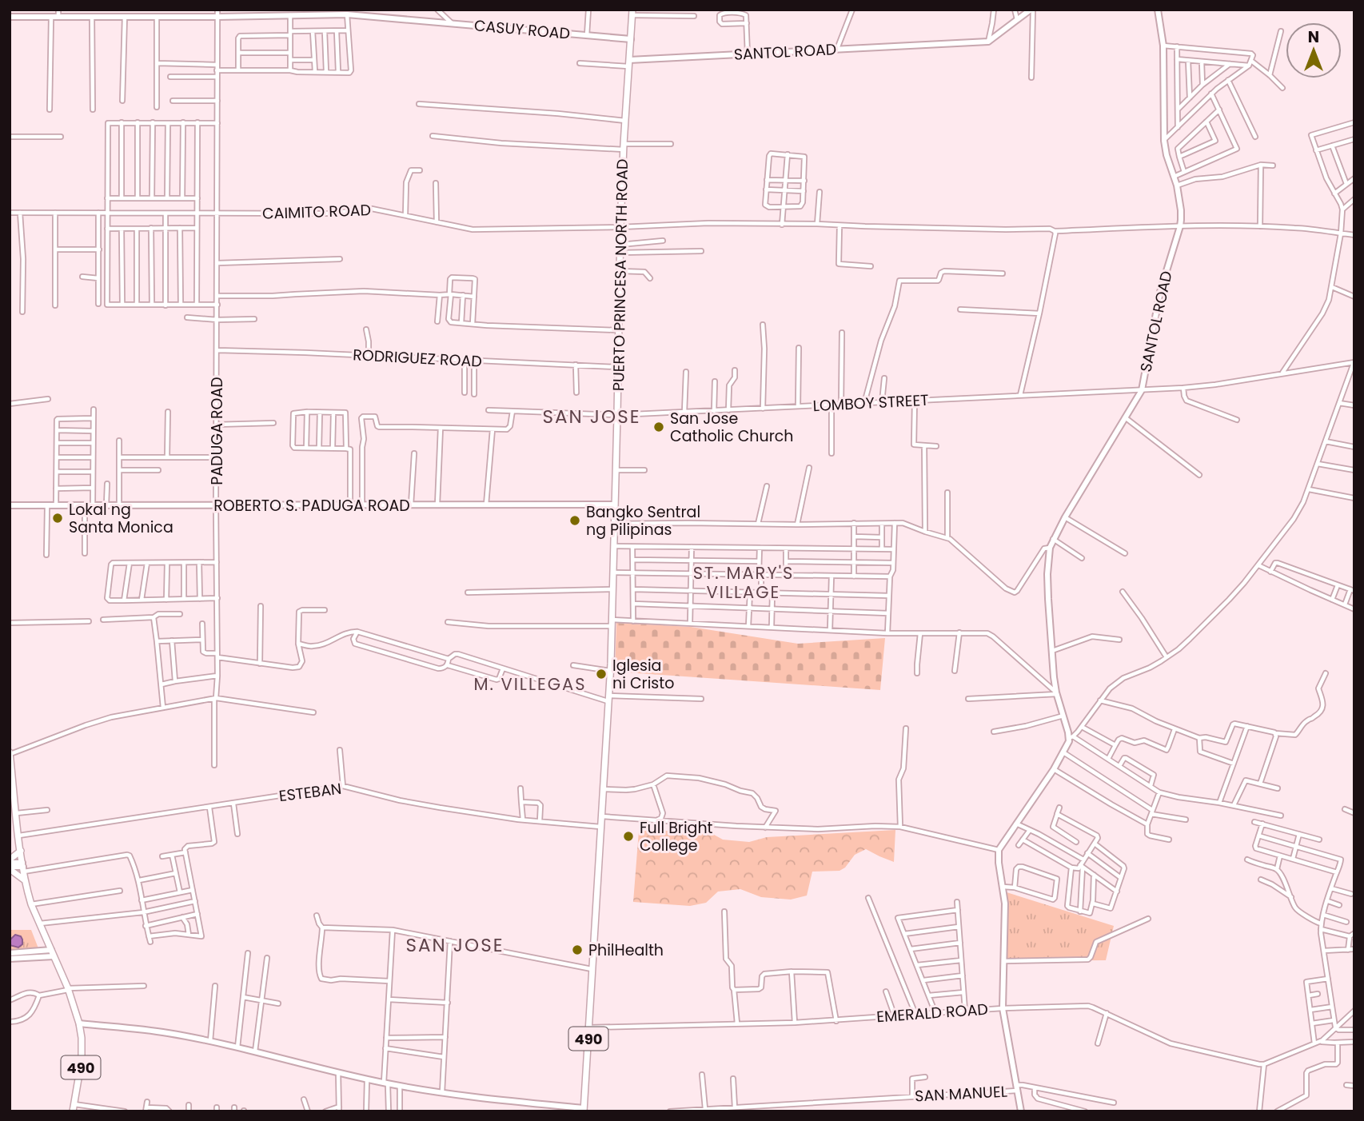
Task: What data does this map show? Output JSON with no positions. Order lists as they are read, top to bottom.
{
  "streets": {
    "main road": ["PUERTO PRINCESA NORTH ROAD", "490"],
    "street": [
      "CASUY ROAD",
      "SANTOL ROAD",
      "CAIMITO ROAD",
      "RODRIGUEZ ROAD",
      "LOMBOY STREET",
      "PADUGA ROAD",
      "ROBERTO S. PADUGA ROAD",
      "ESTEBAN",
      "EMERALD ROAD",
      "SAN MANUEL"
    ]
  },
  "crossings": [
    ["CASUY ROAD", "PUERTO PRINCESA NORTH ROAD"],
    ["CASUY ROAD", "PADUGA ROAD"],
    ["SANTOL ROAD", "CAIMITO ROAD"],
    ["SANTOL ROAD", "PUERTO PRINCESA NORTH ROAD"],
    ["SANTOL ROAD", "LOMBOY STREET"],
    ["CAIMITO ROAD", "PUERTO PRINCESA NORTH ROAD"],
    ["CAIMITO ROAD", "PADUGA ROAD"],
    ["PUERTO PRINCESA NORTH ROAD", "RODRIGUEZ ROAD"],
    ["PUERTO PRINCESA NORTH ROAD", "LOMBOY STREET"],
    ["PUERTO PRINCESA NORTH ROAD", "ROBERTO S. PADUGA ROAD"],
    ["PUERTO PRINCESA NORTH ROAD", "ESTEBAN"],
    ["PUERTO PRINCESA NORTH ROAD", "EMERALD ROAD"],
    ["RODRIGUEZ ROAD", "PADUGA ROAD"],
    ["PADUGA ROAD", "ROBERTO S. PADUGA ROAD"],
    ["ESTEBAN", "490"]
  ],
  "districts": [
    "SAN JOSE",
    "ST. MARY'S VILLAGE",
    "M. VILLEGAS",
    "SAN JOSE"
  ],
  "places": [
    "San Jose Catholic Church",
    "Lokal ng Santa Monica",
    "Bangko Sentral ng Pilipinas",
    "Iglesia ni Cristo",
    "Full Bright College",
    "PhilHealth"
  ],
  "north": "top"
}
